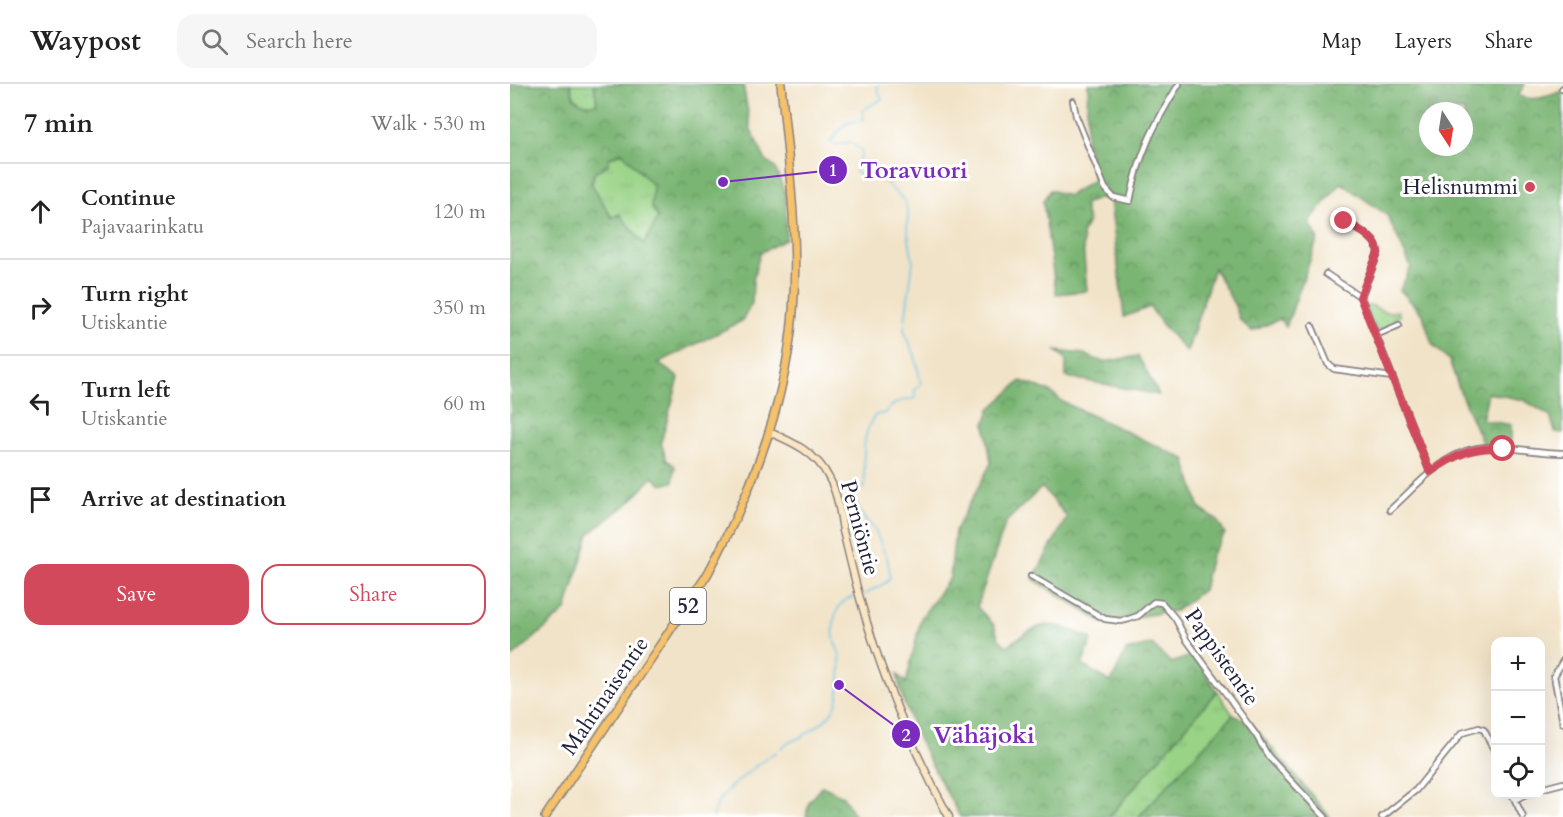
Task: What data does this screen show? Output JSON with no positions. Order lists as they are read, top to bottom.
{
  "streets": {
    "main road": ["Perniöntie", "52", "Mahtinaisentie"],
    "street": ["Pappistentie"]
  },
  "crossings": [
    ["Perniöntie", "52"],
    ["Perniöntie", "Mahtinaisentie"],
    ["52", "Mahtinaisentie"]
  ],
  "places": ["Toravuori", "Helisnummi", "Vähäjoki"],
  "north": "bottom",
  "page": {
    "header": "Waypost",
    "search": "Search here",
    "nav": ["Map", "Layers", "Share"],
    "heading": ["7 min", "Walk · 530 m"],
    "list": [
      ["Continue", "Pajavaarinkatu", "120 m"],
      ["Turn right", "Utiskantie", "350 m"],
      ["Turn left", "Utiskantie", "60 m"],
      "Arrive at destination"
    ],
    "buttons": ["Save", "Share"],
    "map_buttons": ["+", "−"]
  }
}
